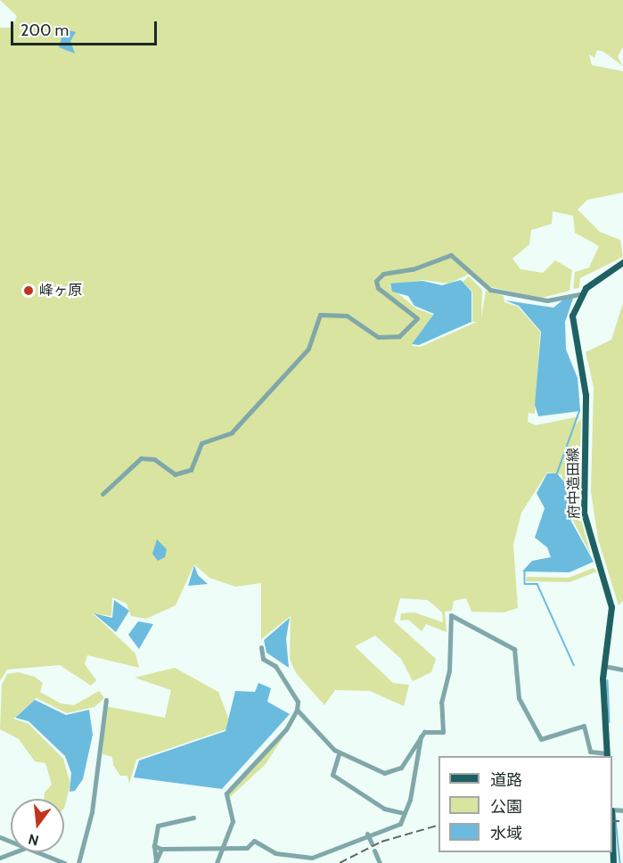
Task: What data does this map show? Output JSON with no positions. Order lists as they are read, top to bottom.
{
  "streets": {
    "main road": ["府中造田線"]
  },
  "places": ["峰ヶ原"],
  "legend": ["道路", "公園", "水域"],
  "scale_bar": "200 m",
  "north": "bottom"
}
